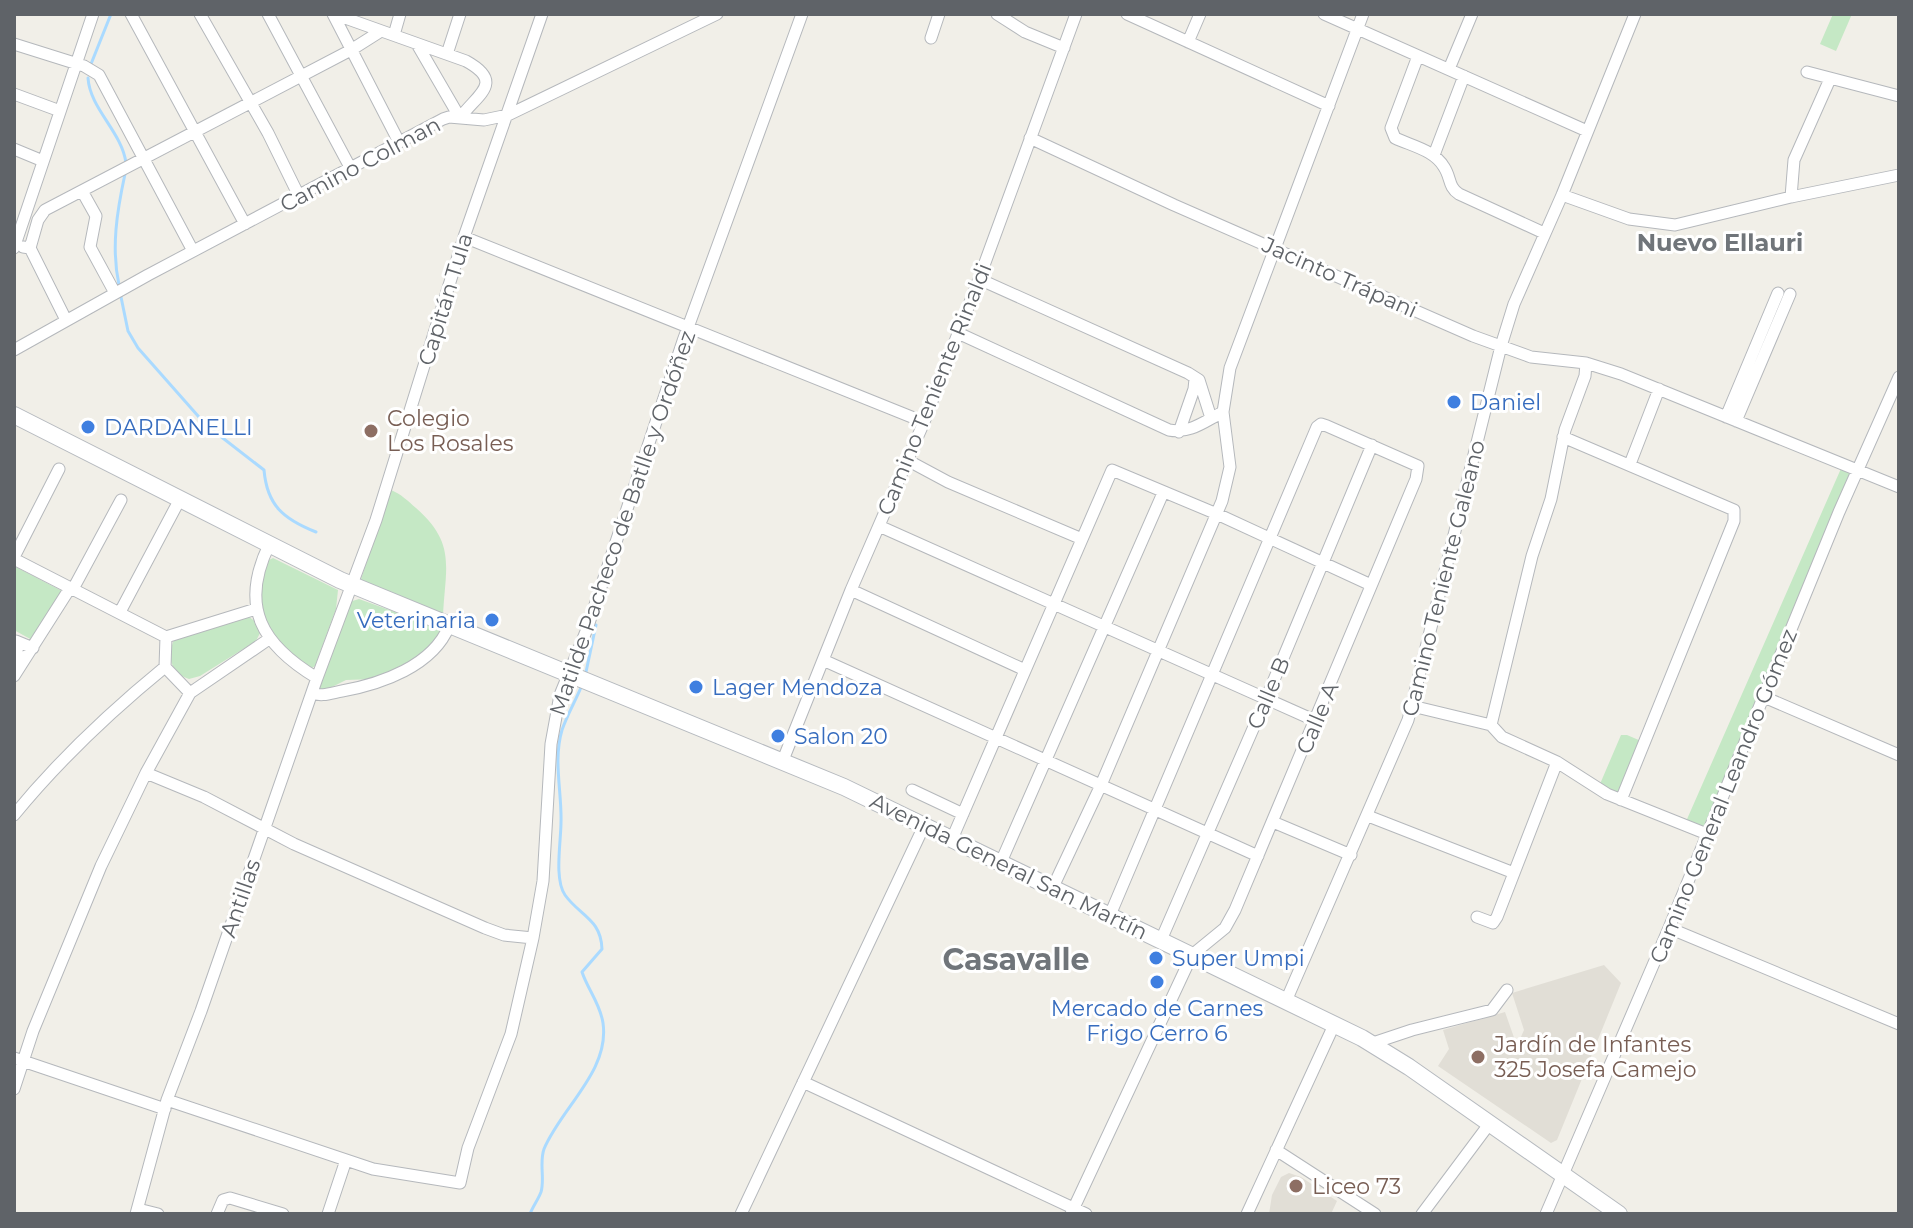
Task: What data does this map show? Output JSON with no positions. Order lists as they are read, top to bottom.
{
  "streets": {
    "main road": ["Avenida General San Martín"],
    "street": [
      "Camino Colman",
      "Jacinto Trápani",
      "Capitán Tula",
      "Camino Teniente Rinaldi",
      "Matilde Pacheco de Batlle y Ordóñez",
      "Camino Teniente Galeano",
      "Calle B",
      "Calle A",
      "Camino General Leandro Gómez",
      "Antillas"
    ]
  },
  "crossings": [
    ["Camino Colman", "Capitán Tula"],
    ["Jacinto Trápani", "Camino Teniente Rinaldi"],
    ["Jacinto Trápani", "Camino Teniente Galeano"],
    ["Jacinto Trápani", "Camino General Leandro Gómez"],
    ["Capitán Tula", "Avenida General San Martín"],
    ["Capitán Tula", "Antillas"],
    ["Camino Teniente Rinaldi", "Avenida General San Martín"],
    ["Matilde Pacheco de Batlle y Ordóñez", "Avenida General San Martín"],
    ["Camino Teniente Galeano", "Avenida General San Martín"],
    ["Calle B", "Calle A"],
    ["Calle B", "Avenida General San Martín"],
    ["Calle A", "Avenida General San Martín"],
    ["Camino General Leandro Gómez", "Avenida General San Martín"],
    ["Avenida General San Martín", "Antillas"]
  ],
  "districts": ["Nuevo Ellauri", "Casavalle"],
  "places": [
    "Daniel",
    "DARDANELLI",
    "Colegio Los Rosales",
    "Veterinaria",
    "Lager Mendoza",
    "Salon 20",
    "Super Umpi",
    "Mercado de Carnes Frigo Cerro 6",
    "Jardín de Infantes 325 Josefa Camejo",
    "Liceo 73"
  ]
}
